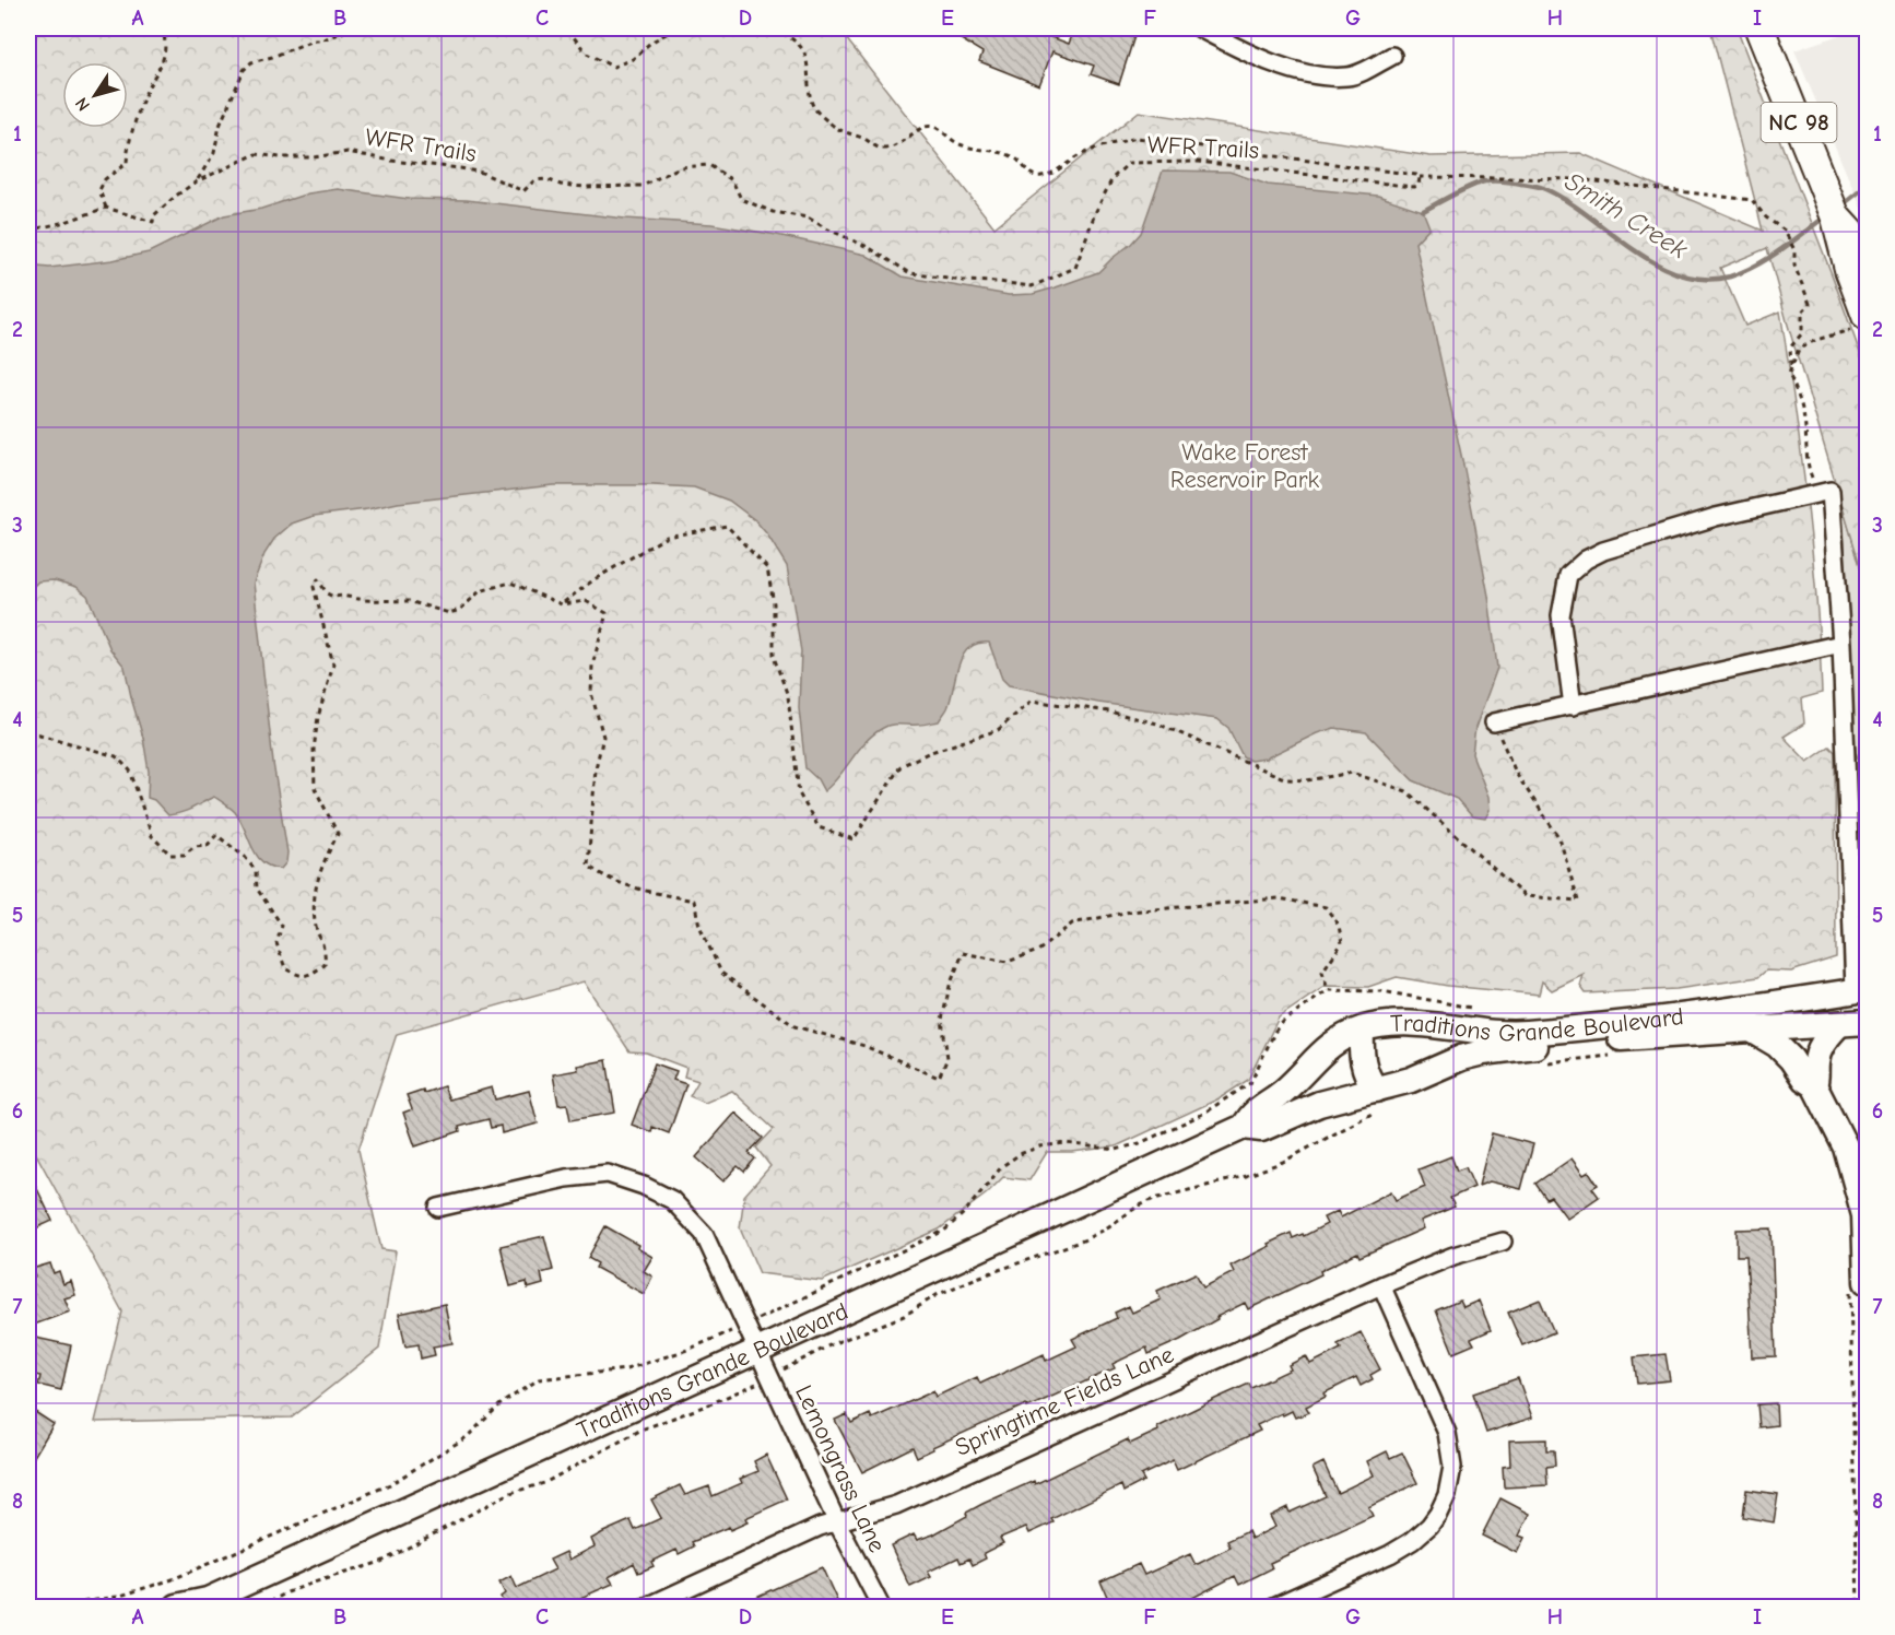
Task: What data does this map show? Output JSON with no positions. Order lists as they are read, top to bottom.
{
  "streets": {
    "highway": ["NC 98"],
    "main road": ["Traditions Grande Boulevard"],
    "street": ["Springtime Fields Lane", "Lemongrass Lane"],
    "path": ["WFR Trails"]
  },
  "crossings": [
    ["Traditions Grande Boulevard", "Lemongrass Lane"],
    ["Springtime Fields Lane", "Lemongrass Lane"]
  ],
  "water": ["Smith Creek"],
  "parks": ["Wake Forest Reservoir Park"],
  "north": "bottom left",
  "grid": {
    "columns": [
      "A",
      "B",
      "C",
      "D",
      "E",
      "F",
      "G",
      "H",
      "I"
    ],
    "rows": [
      "1",
      "2",
      "3",
      "4",
      "5",
      "6",
      "7",
      "8"
    ]
  }
}
